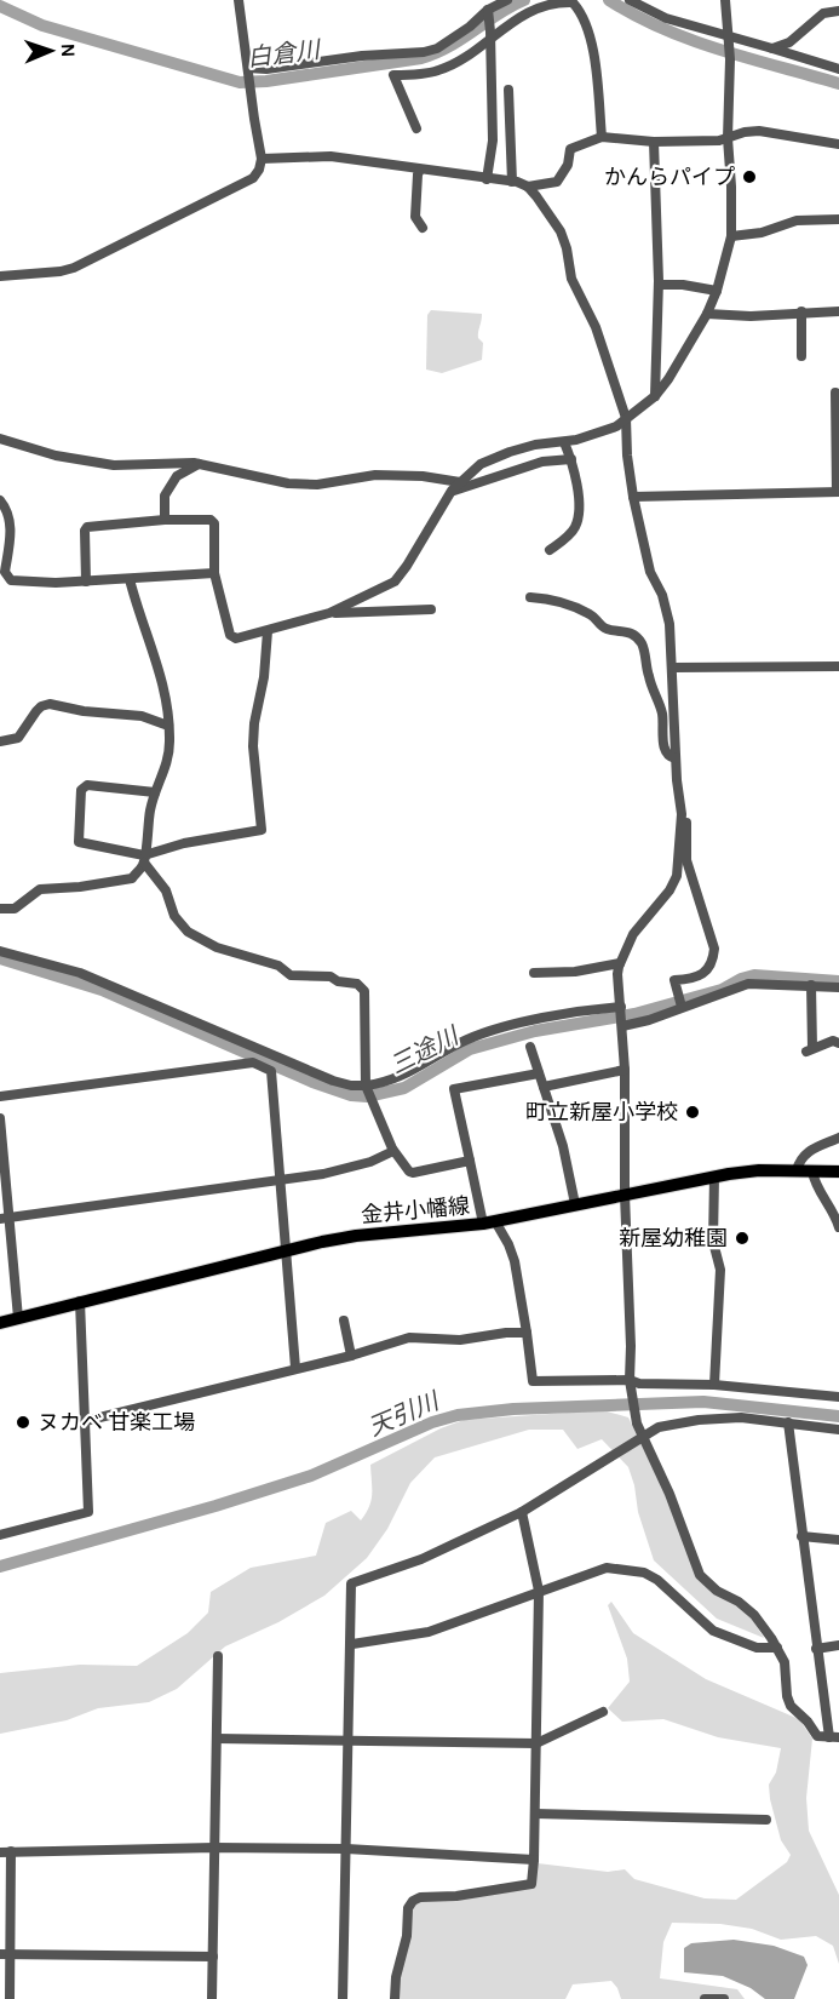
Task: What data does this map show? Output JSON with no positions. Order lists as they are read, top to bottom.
{
  "streets": {
    "main road": ["金井小幡線"]
  },
  "water": ["白倉川", "三途川", "天引川"],
  "places": [
    "かんらパイプ",
    "町立新屋小学校",
    "新屋幼稚園",
    "ヌカベ 甘楽工場"
  ],
  "north": "right"
}
